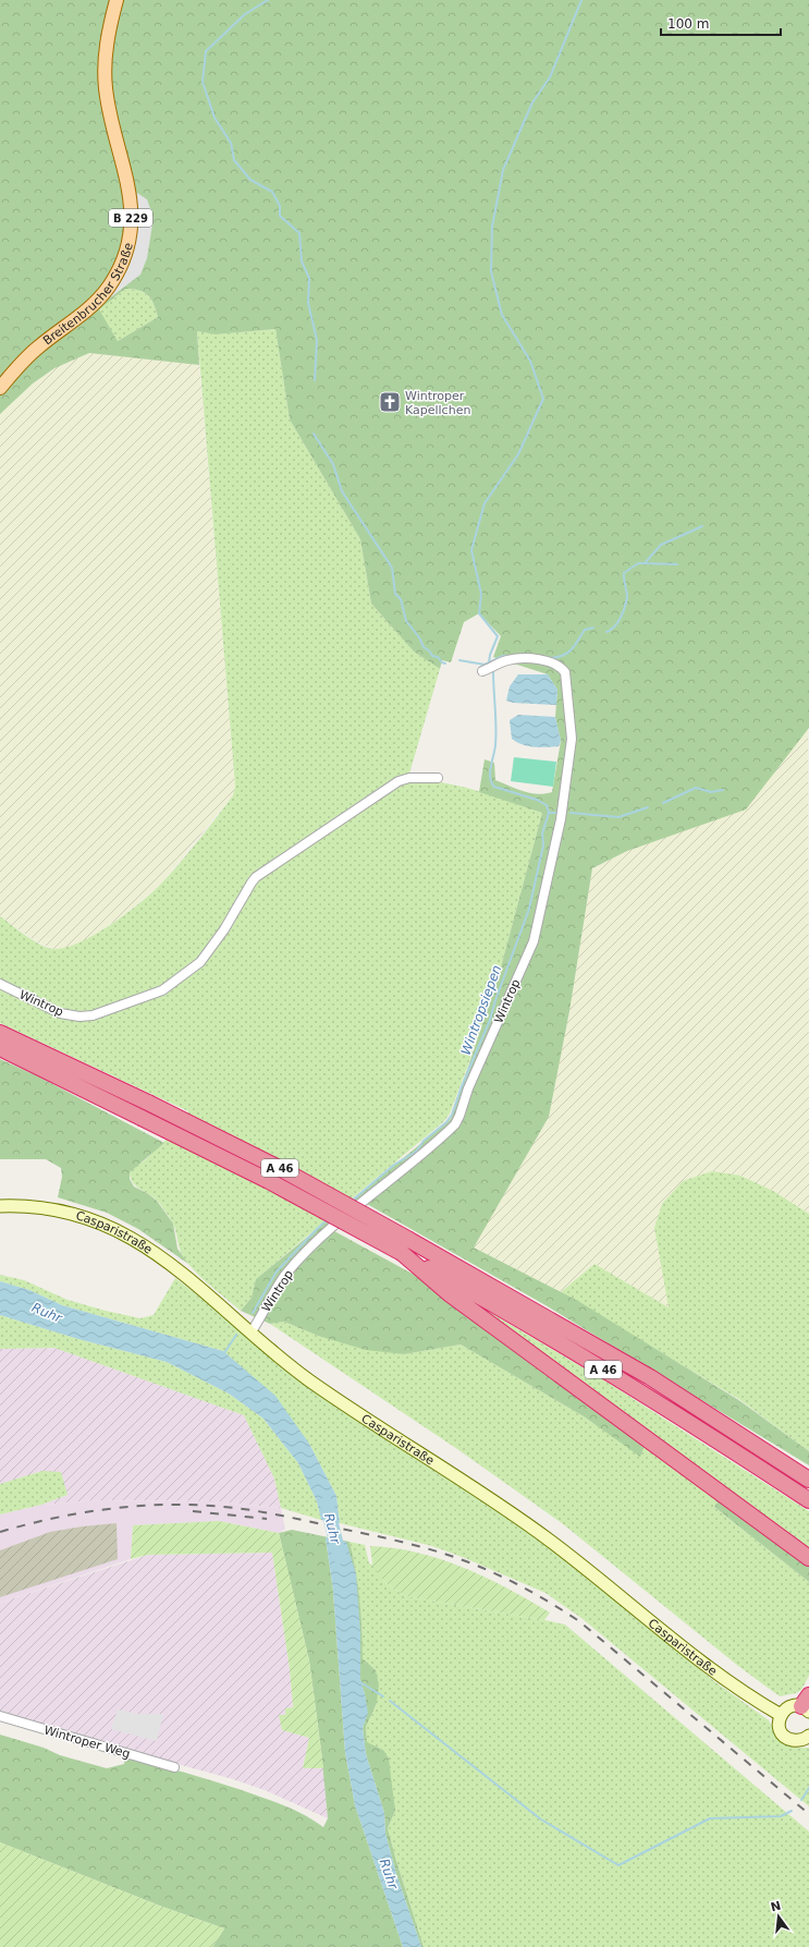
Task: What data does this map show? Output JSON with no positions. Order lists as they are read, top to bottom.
{
  "streets": {
    "highway": ["A 46"],
    "main road": ["B 229", "Breitenbrucher Straße", "Casparistraße"],
    "street": ["Wintrop", "Wintroper Weg"]
  },
  "crossings": [
    ["Wintrop", "Casparistraße"]
  ],
  "water": ["Wintropsiepen", "Ruhr"],
  "places": {
    "church": ["Wintroper Kapellchen"]
  },
  "scale_bar": "100 m",
  "north": "top"
}
